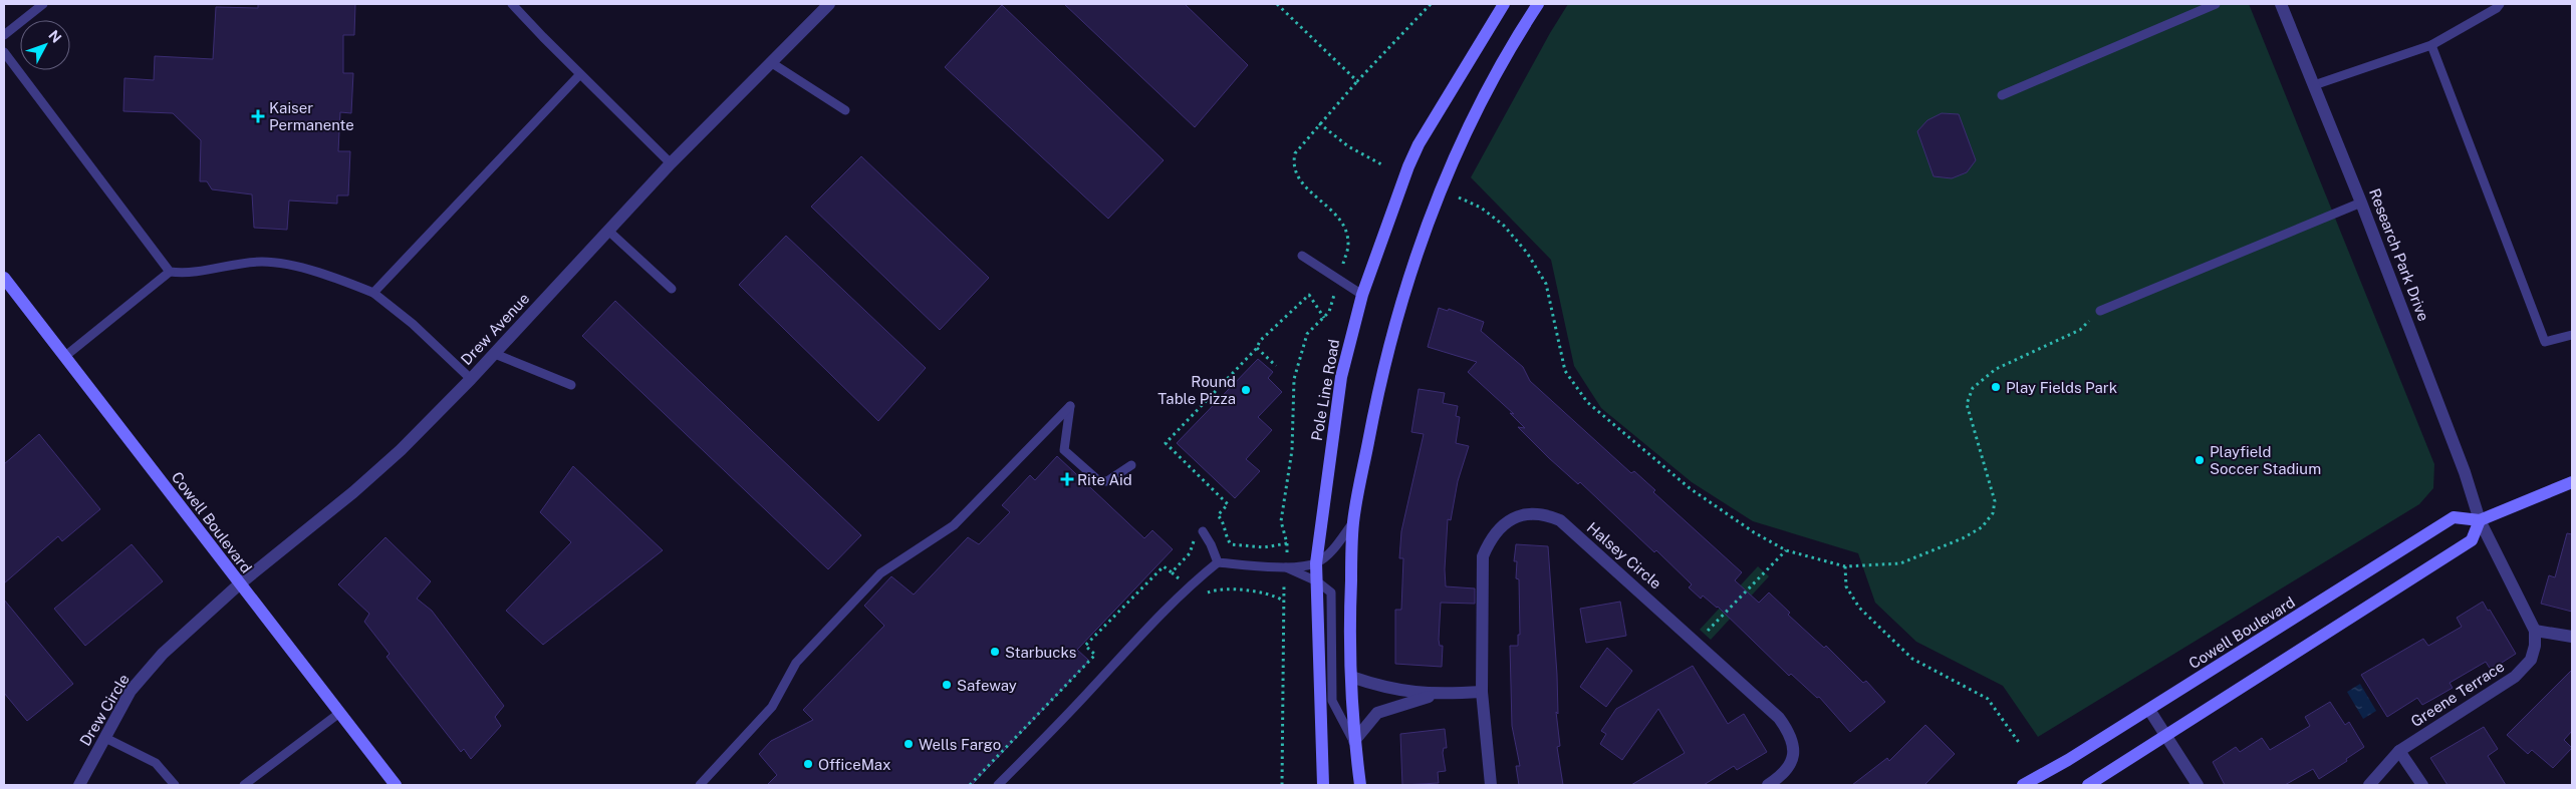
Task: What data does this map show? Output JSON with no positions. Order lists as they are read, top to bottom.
{
  "streets": {
    "main road": ["Pole Line Road", "Cowell Boulevard"],
    "street": [
      "Research Park Drive",
      "Drew Avenue",
      "Halsey Circle",
      "Greene Terrace",
      "Drew Circle"
    ]
  },
  "crossings": [
    ["Research Park Drive", "Cowell Boulevard"],
    ["Drew Avenue", "Cowell Boulevard"],
    ["Drew Avenue", "Drew Circle"]
  ],
  "places": {
    "health": ["Kaiser Permanente", "Rite Aid"],
    "other": [
      "Play Fields Park",
      "Round Table Pizza",
      "Playfield Soccer Stadium",
      "Starbucks",
      "Safeway",
      "Wells Fargo",
      "OfficeMax"
    ]
  },
  "north": "top right"
}
